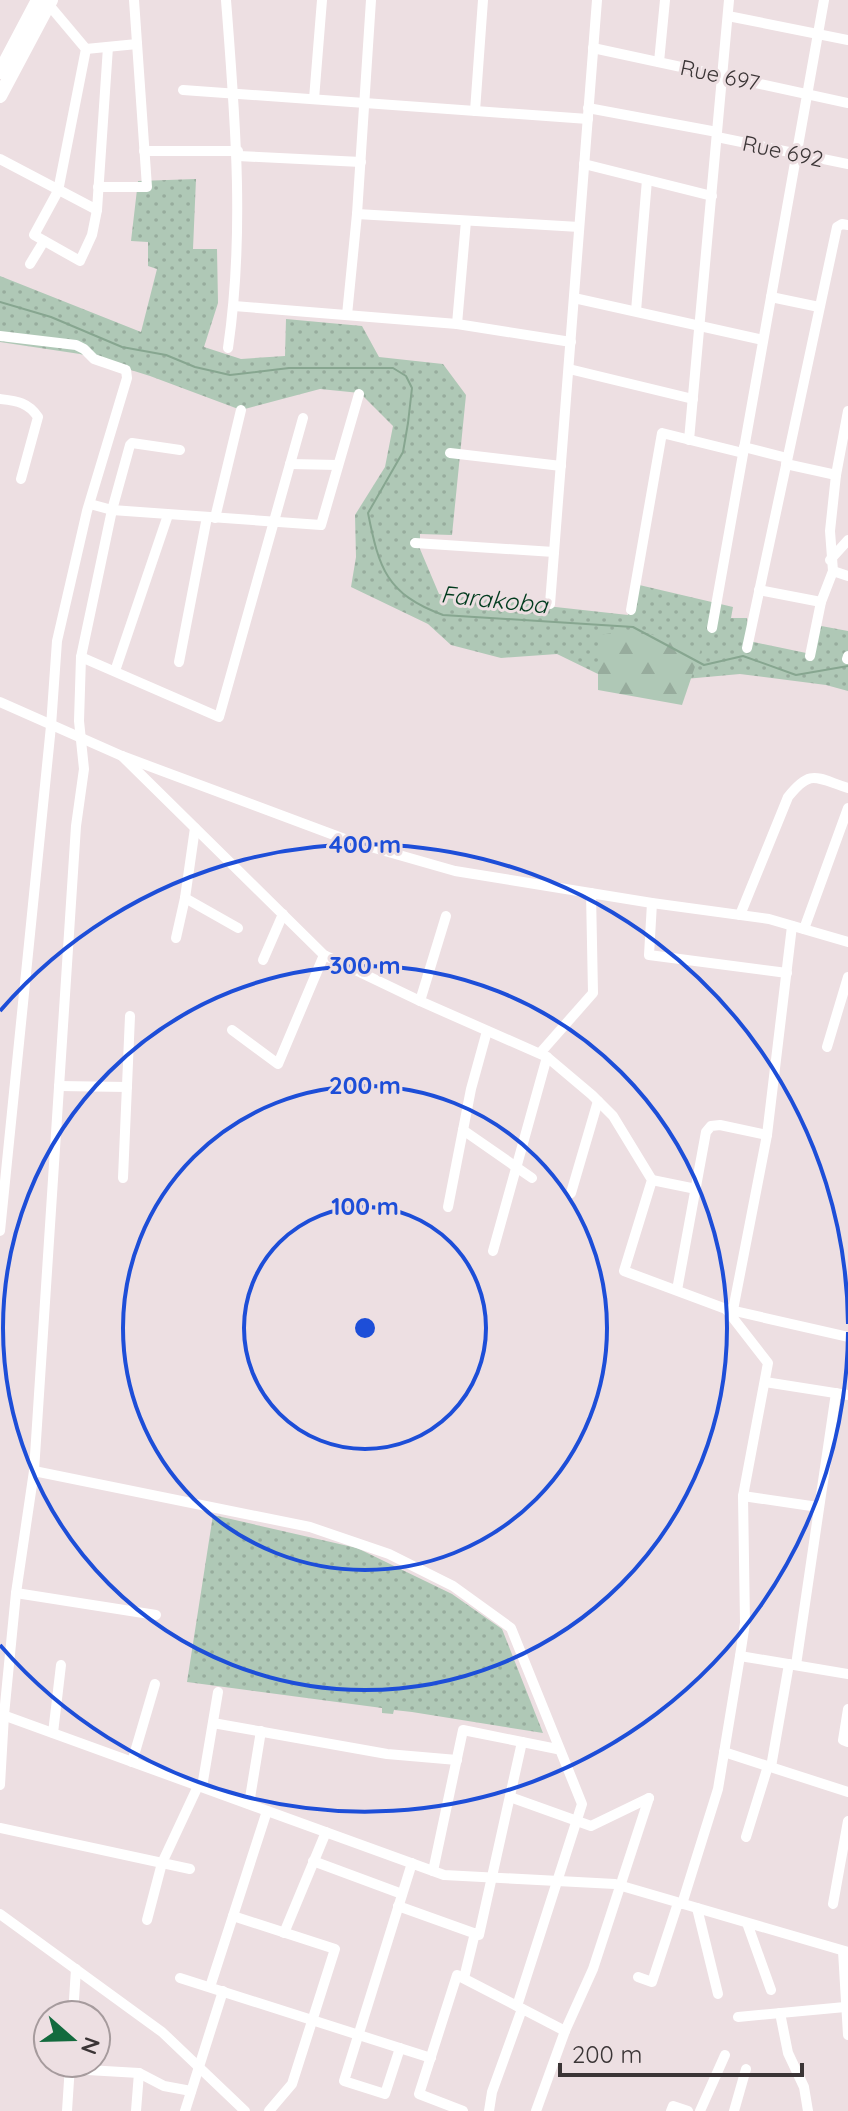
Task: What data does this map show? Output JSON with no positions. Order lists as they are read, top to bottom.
{
  "streets": {
    "street": ["Rue 697", "Rue 692"]
  },
  "water": ["Farakoba"],
  "scale_bar": "200 m",
  "north": "right",
  "rings": [
    "400 m",
    "300 m",
    "200 m",
    "100 m"
  ]
}
